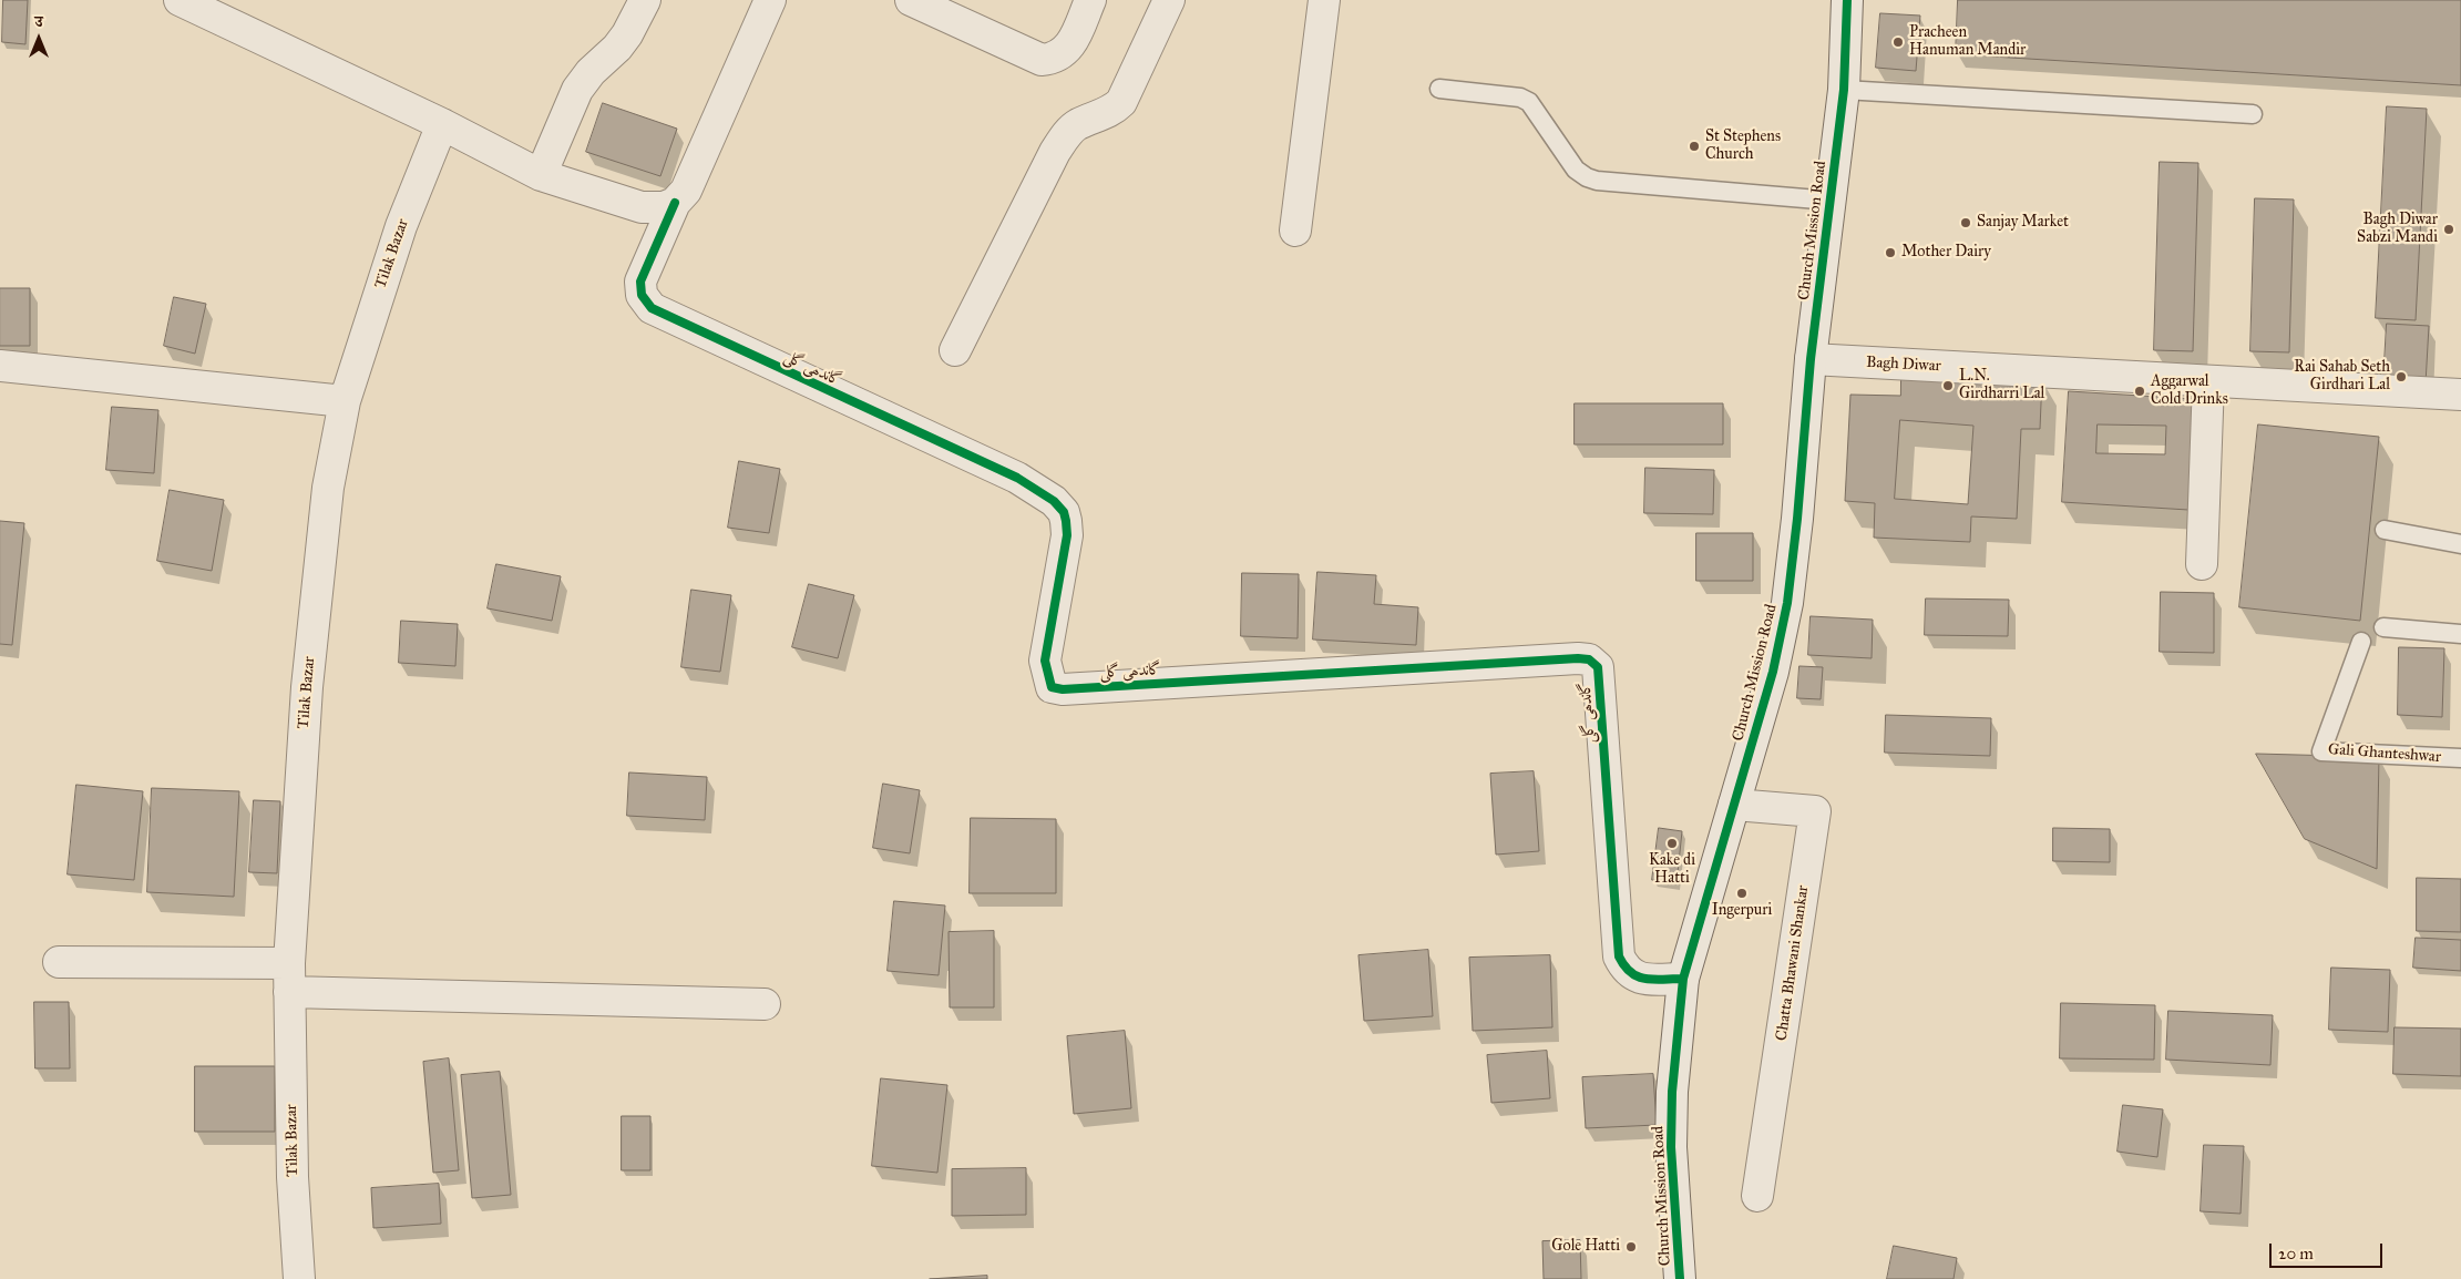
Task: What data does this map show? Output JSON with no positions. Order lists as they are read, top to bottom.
{
  "streets": {
    "street": [
      "Church Mission Road",
      "Tilak Bazar",
      "Bagh Diwar",
      "گاندھی گلی",
      "Chatta Bhawani Shankar"
    ],
    "lane": ["Gali Ghanteshwar"]
  },
  "crossings": [
    ["Church Mission Road", "Bagh Diwar"],
    ["Church Mission Road", "گاندھی گلی"],
    ["Church Mission Road", "Chatta Bhawani Shankar"]
  ],
  "places": [
    "Pracheen Hanuman Mandir",
    "St Stephens Church",
    "Sanjay Market",
    "Bagh Diwar Sabzi Mandi",
    "Mother Dairy",
    "Rai Sahab Seth Girdhari Lal",
    "L.N. Girdharri Lal",
    "Aggarwal Cold Drinks",
    "Kake di Hatti",
    "Ingerpuri",
    "Gole Hatti"
  ],
  "scale_bar": "20 m",
  "north": "top"
}
